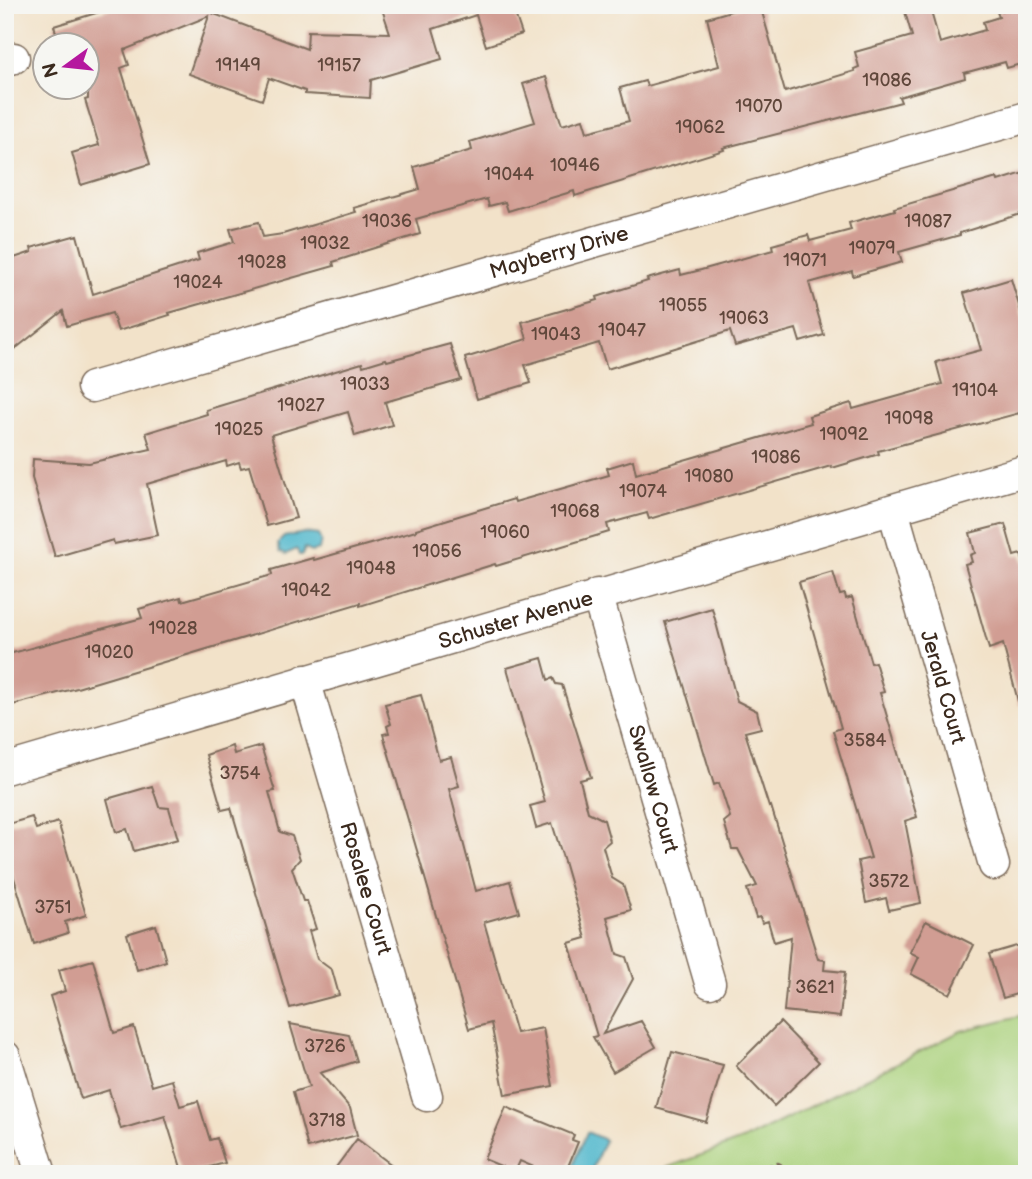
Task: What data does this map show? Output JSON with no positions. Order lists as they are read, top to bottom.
{
  "streets": {
    "street": [
      "Mayberry Drive",
      "Schuster Avenue",
      "Jerald Court",
      "Swallow Court",
      "Rosalee Court"
    ]
  },
  "crossings": [
    ["Schuster Avenue", "Jerald Court"],
    ["Schuster Avenue", "Swallow Court"],
    ["Schuster Avenue", "Rosalee Court"]
  ],
  "house_numbers": [
    "19149",
    "19157",
    "19086",
    "19070",
    "19062",
    "10946",
    "19044",
    "19036",
    "19087",
    "19032",
    "19079",
    "19071",
    "19028",
    "19024",
    "19055",
    "19063",
    "19047",
    "19043",
    "19033",
    "19104",
    "19027",
    "19098",
    "19025",
    "19092",
    "19086",
    "19080",
    "19074",
    "19068",
    "19060",
    "19056",
    "19048",
    "19042",
    "19028",
    "19020",
    "3584",
    "3754",
    "3572",
    "3751",
    "3621",
    "3726",
    "3718"
  ],
  "north": "left"
}
